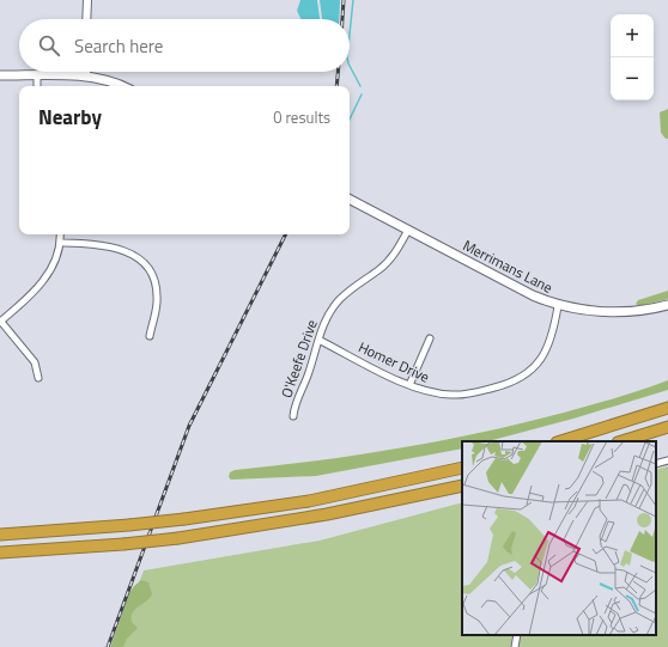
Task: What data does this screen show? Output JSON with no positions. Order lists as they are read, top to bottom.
{
  "streets": {
    "main road": ["Merrimans Lane"],
    "street": ["O'Keefe Drive", "Homer Drive"]
  },
  "crossings": [
    ["Merrimans Lane", "O'Keefe Drive"],
    ["Merrimans Lane", "Homer Drive"],
    ["O'Keefe Drive", "Homer Drive"]
  ],
  "page": {
    "map_buttons": ["+", "−"],
    "search": "Search here",
    "heading": ["Nearby", "0 results"]
  }
}
